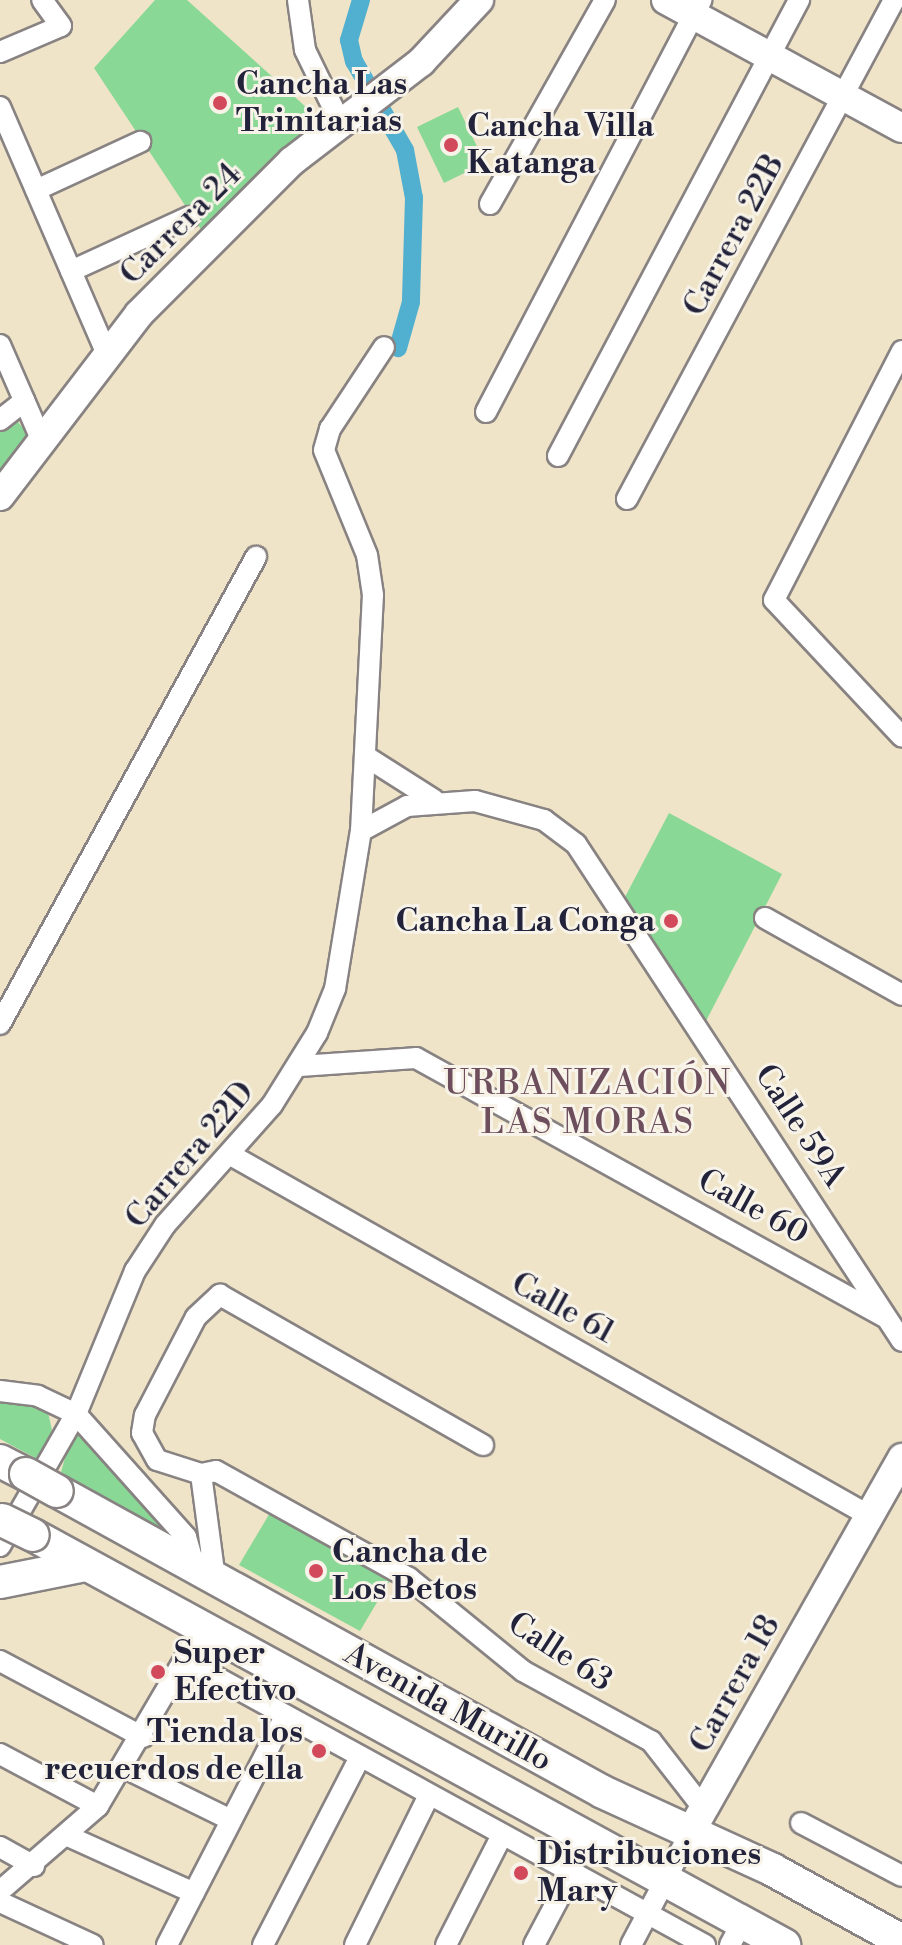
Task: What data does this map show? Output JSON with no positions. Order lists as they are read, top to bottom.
{
  "streets": {
    "main road": ["Avenida Murillo"],
    "street": [
      "Carrera 24",
      "Carrera 22B",
      "Calle 59A",
      "Carrera 22D",
      "Calle 60",
      "Calle 61",
      "Calle 63",
      "Carrera 18"
    ]
  },
  "crossings": [
    ["Calle 59A", "Carrera 22D"],
    ["Calle 59A", "Calle 60"],
    ["Carrera 22D", "Calle 60"],
    ["Carrera 22D", "Calle 61"],
    ["Carrera 22D", "Avenida Murillo"],
    ["Calle 61", "Carrera 18"],
    ["Calle 63", "Carrera 18"],
    ["Calle 63", "Avenida Murillo"],
    ["Carrera 18", "Avenida Murillo"]
  ],
  "districts": ["URBANIZACIÓN LAS MORAS"],
  "places": [
    "Cancha Las Trinitarias",
    "Cancha Villa Katanga",
    "Cancha La Conga",
    "Cancha de Los Betos",
    "Super Efectivo",
    "Tienda los recuerdos de ella",
    "Distribuciones Mary"
  ]
}
